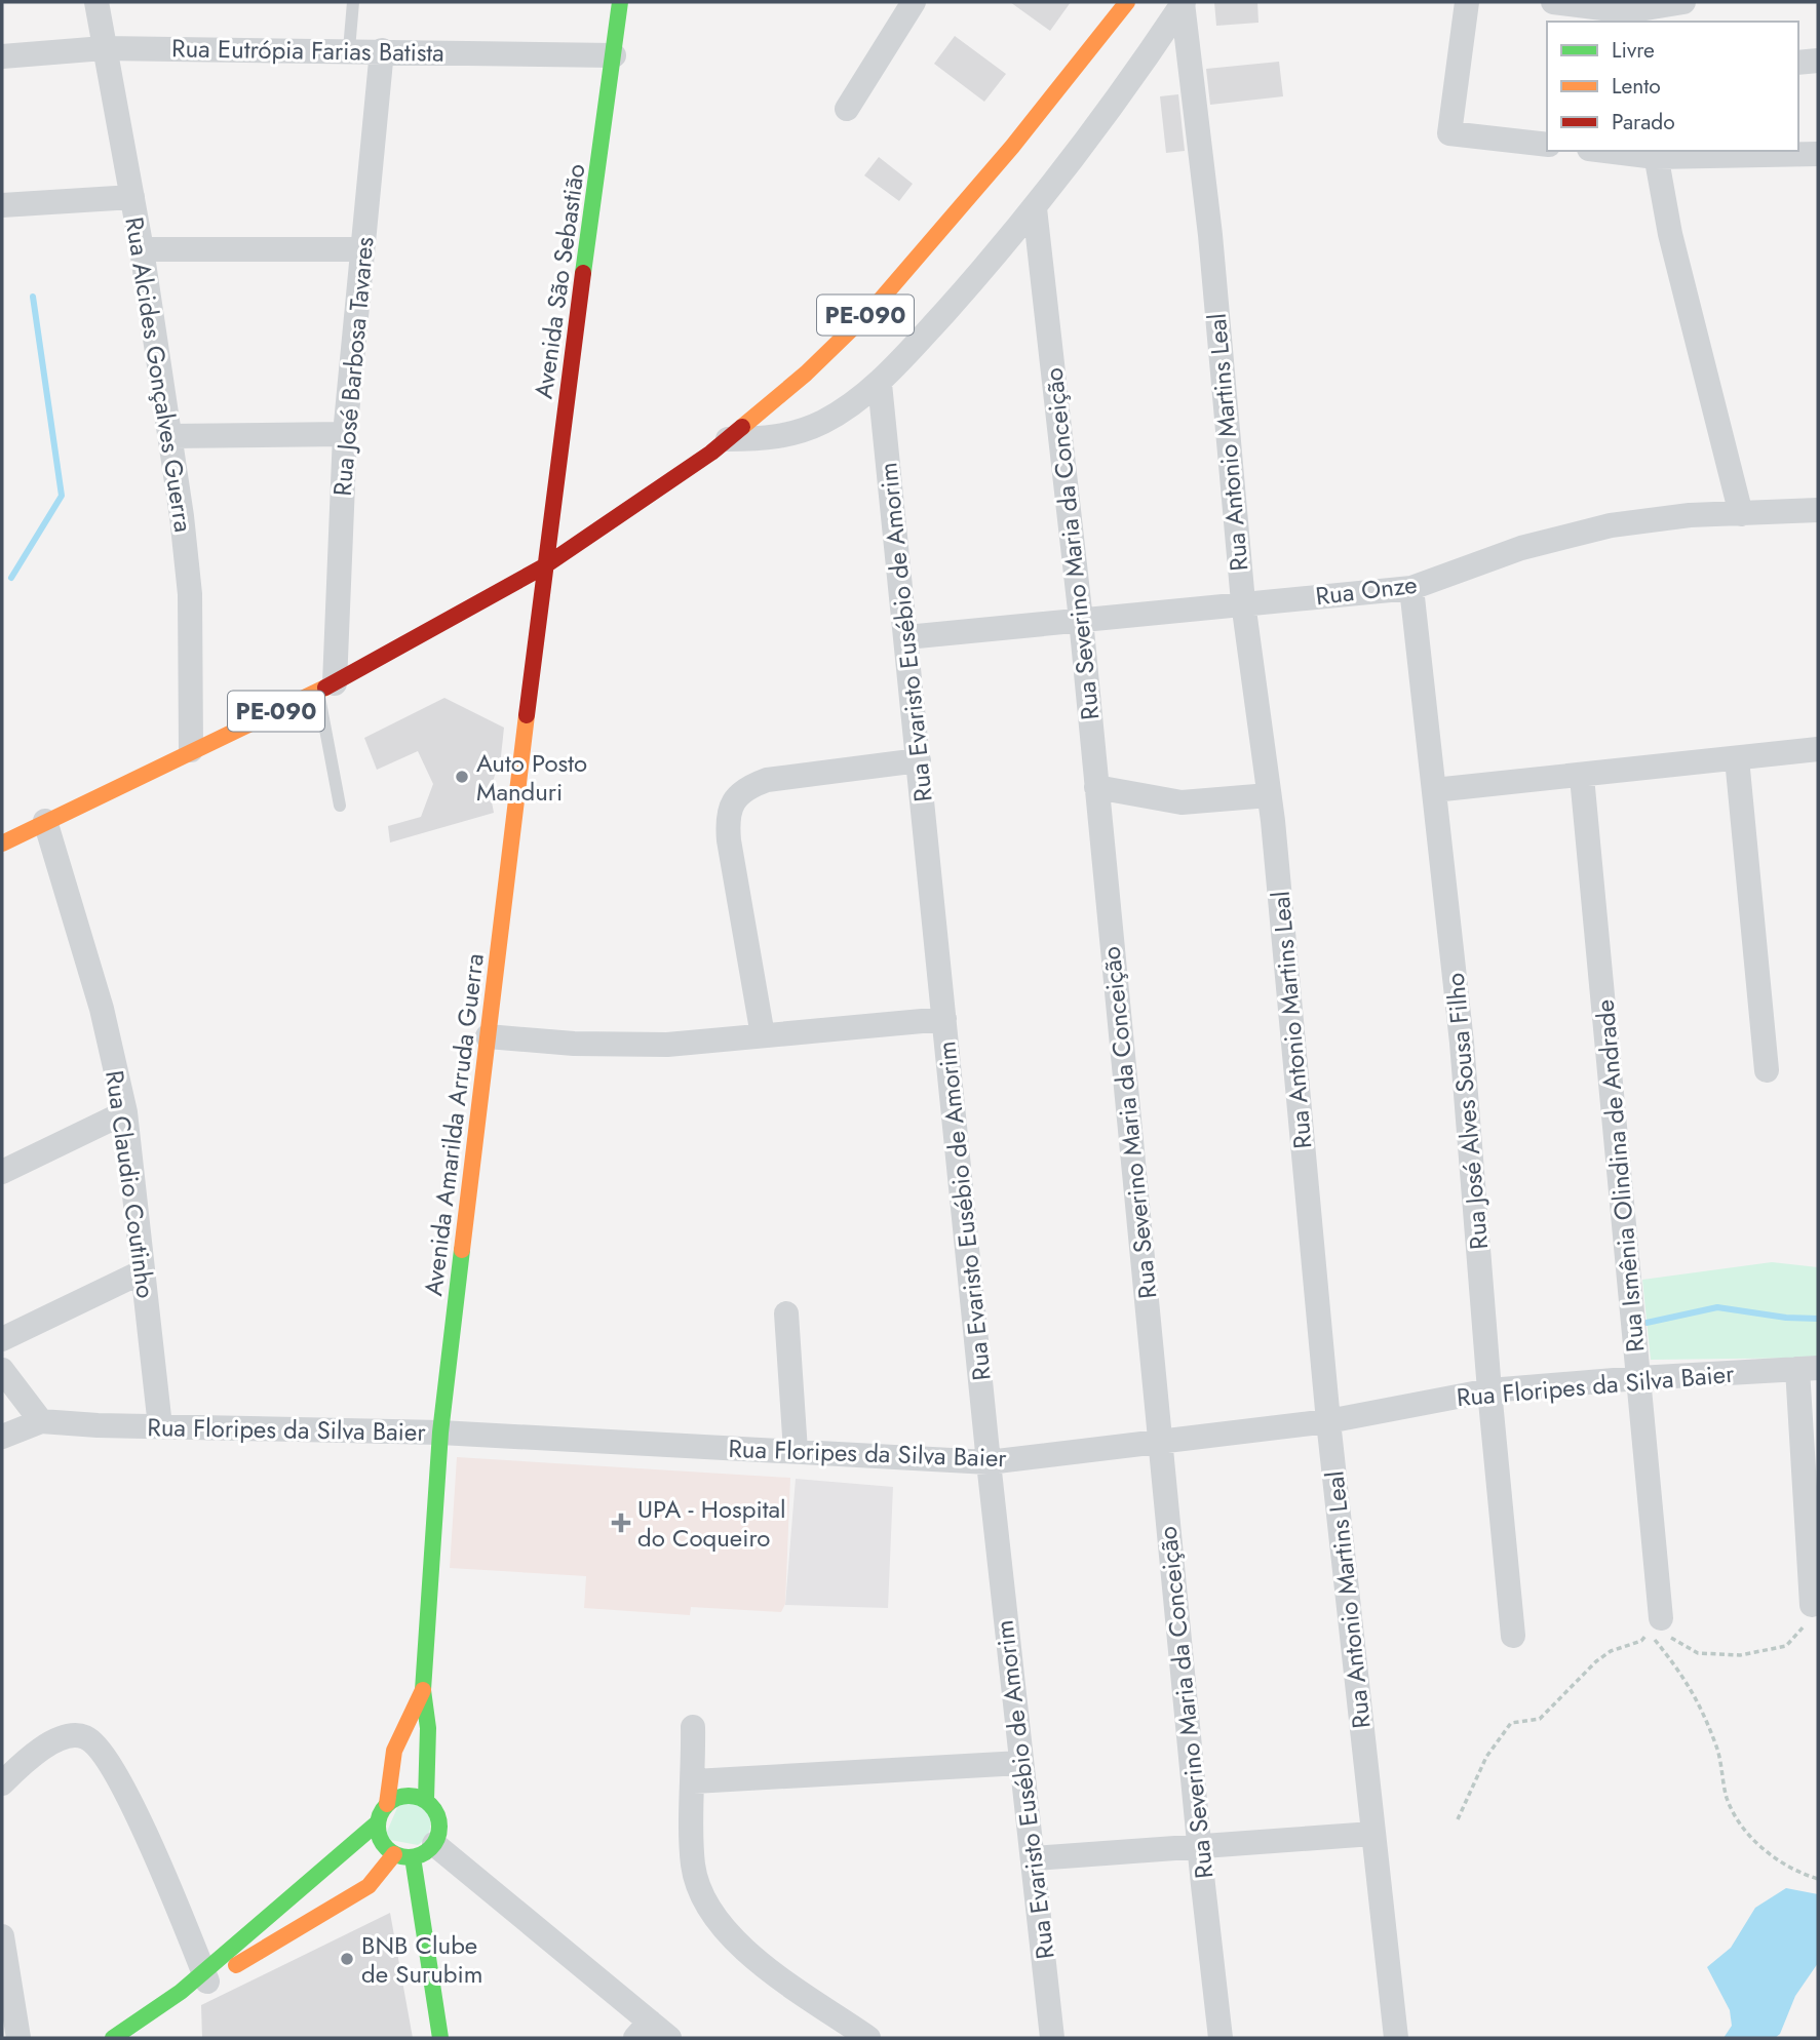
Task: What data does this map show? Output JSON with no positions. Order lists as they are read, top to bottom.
{
  "streets": {
    "main road": ["Avenida São Sebastião", "PE-090", "Avenida Amarilda Arruda Guerra"],
    "street": [
      "Rua Eutrópia Farias Batista",
      "Rua José Barbosa Tavares",
      "Rua Alcides Gonçalves Guerra",
      "Rua Antonio Martins Leal",
      "Rua Severino Maria da Conceição",
      "Rua Onze",
      "Rua Evaristo Eusébio de Amorim",
      "Rua José Alves Sousa Filho",
      "Rua Ismênia Olindina de Andrade",
      "Rua Claudio Coutinho",
      "Rua Floripes da Silva Baier"
    ]
  },
  "crossings": [
    ["Rua Eutrópia Farias Batista", "Avenida São Sebastião"],
    ["Rua Eutrópia Farias Batista", "Rua José Barbosa Tavares"],
    ["Rua Eutrópia Farias Batista", "Rua Alcides Gonçalves Guerra"],
    ["Avenida São Sebastião", "PE-090"],
    ["Avenida São Sebastião", "Avenida Amarilda Arruda Guerra"],
    ["PE-090", "Rua José Barbosa Tavares"],
    ["PE-090", "Rua Alcides Gonçalves Guerra"],
    ["PE-090", "Avenida Amarilda Arruda Guerra"],
    ["PE-090", "Rua Claudio Coutinho"],
    ["Rua Antonio Martins Leal", "Rua Onze"],
    ["Rua Antonio Martins Leal", "Rua Floripes da Silva Baier"],
    ["Rua Severino Maria da Conceição", "Rua Onze"],
    ["Rua Severino Maria da Conceição", "Rua Floripes da Silva Baier"],
    ["Rua Onze", "Rua Evaristo Eusébio de Amorim"],
    ["Rua Onze", "Rua José Alves Sousa Filho"],
    ["Rua Evaristo Eusébio de Amorim", "Rua Floripes da Silva Baier"],
    ["Rua José Alves Sousa Filho", "Rua Floripes da Silva Baier"],
    ["Avenida Amarilda Arruda Guerra", "Rua Floripes da Silva Baier"],
    ["Rua Ismênia Olindina de Andrade", "Rua Floripes da Silva Baier"],
    ["Rua Claudio Coutinho", "Rua Floripes da Silva Baier"]
  ],
  "places": {
    "other": ["Auto Posto Manduri", "BNB Clube de Surubim"],
    "health": ["UPA - Hospital do Coqueiro"]
  },
  "legend": ["Livre", "Lento", "Parado"]
}
